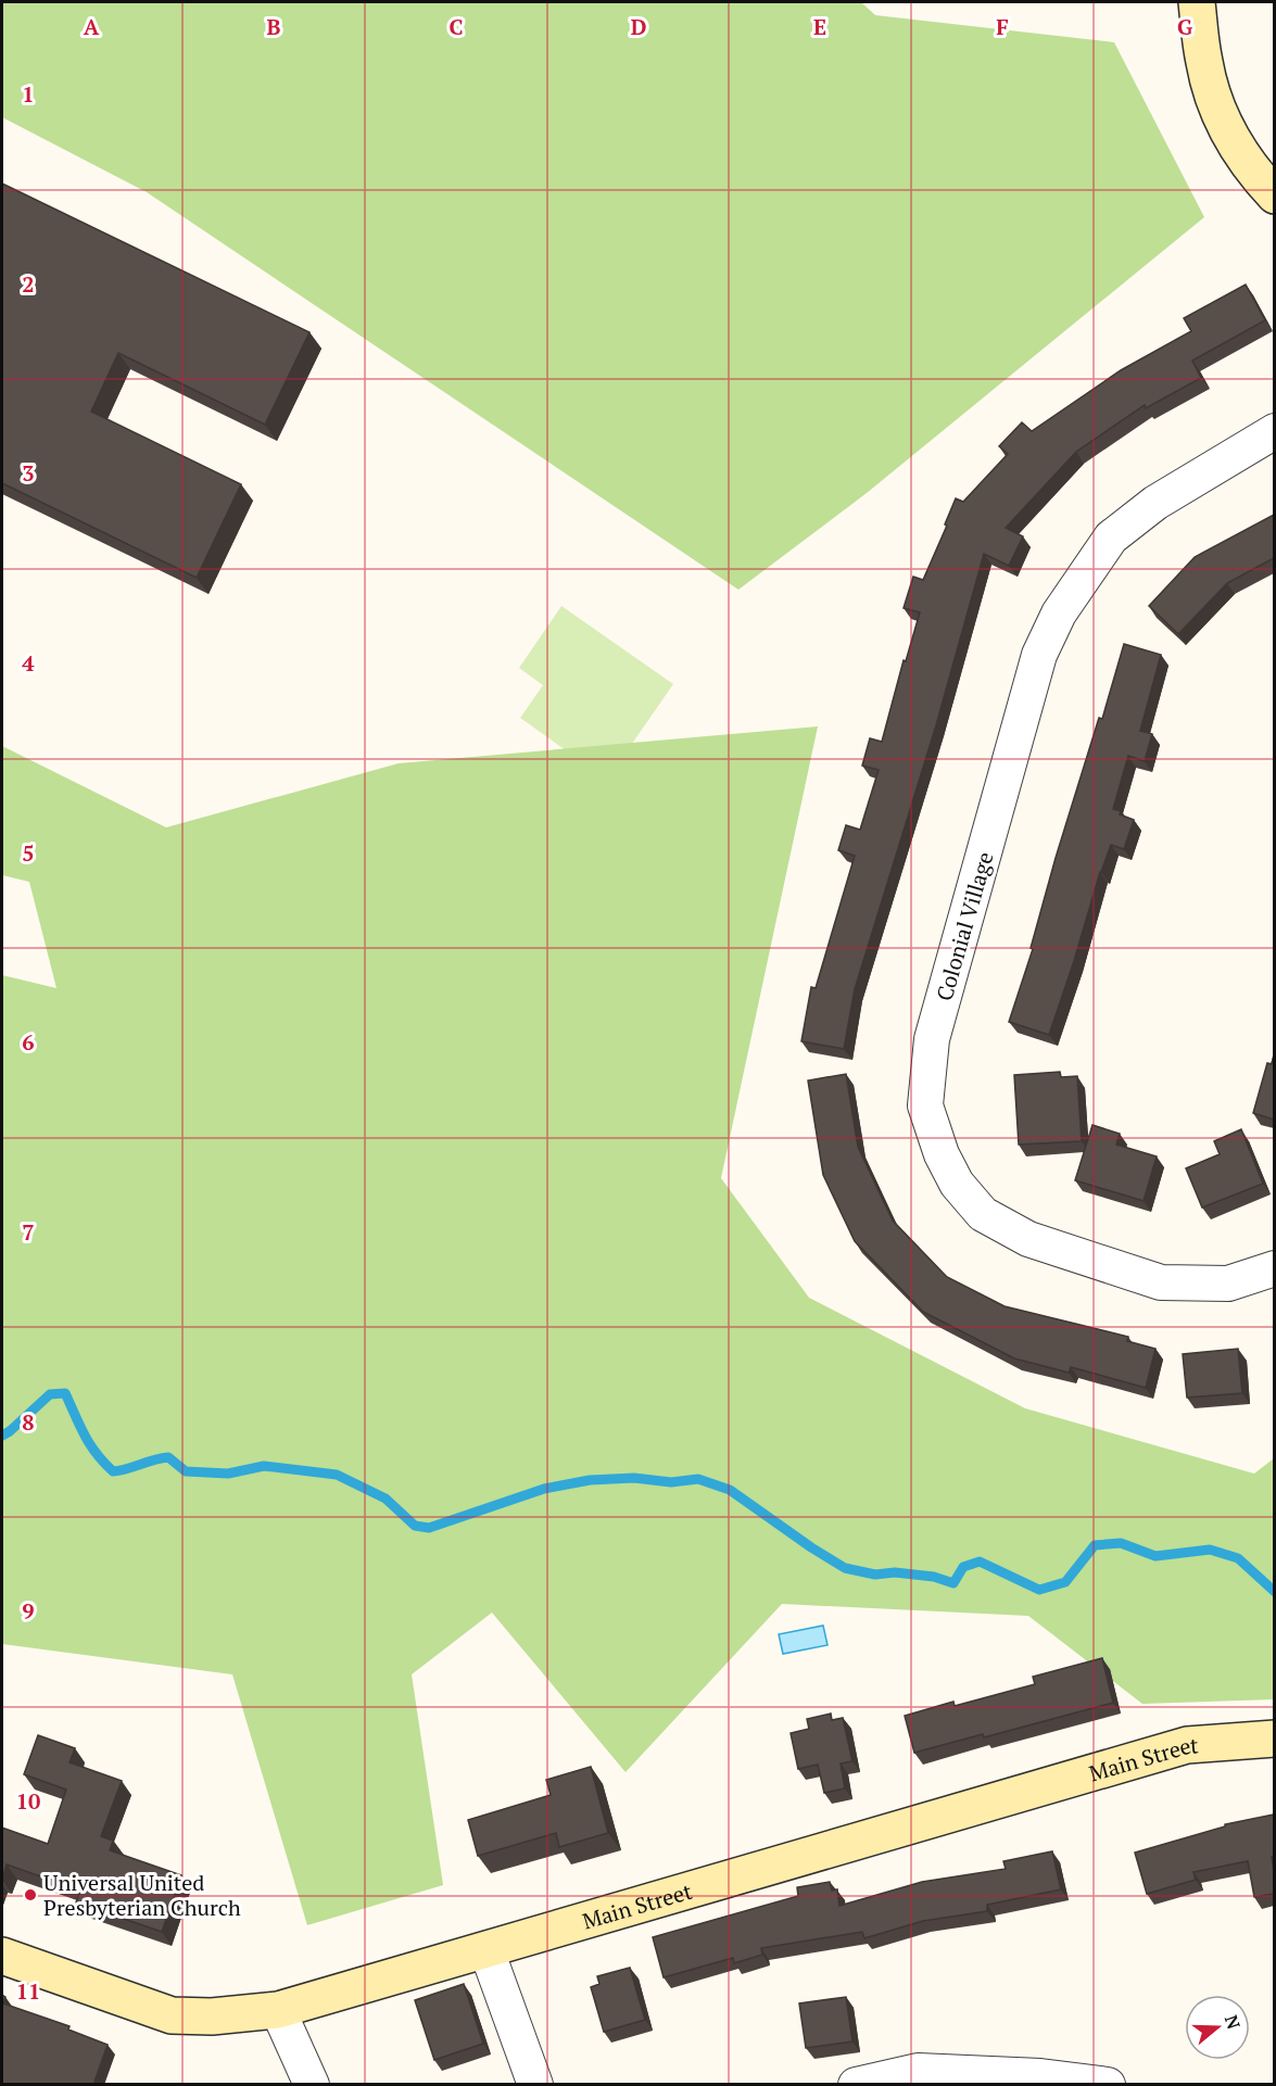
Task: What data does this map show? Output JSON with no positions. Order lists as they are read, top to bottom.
{
  "streets": {
    "street": ["Colonial Village", "Main Street"]
  },
  "places": ["Universal United Presbyterian Church"],
  "north": "right",
  "grid": {
    "columns": [
      "A",
      "B",
      "C",
      "D",
      "E",
      "F",
      "G"
    ],
    "rows": [
      "1",
      "2",
      "3",
      "4",
      "5",
      "6",
      "7",
      "8",
      "9",
      "10",
      "11"
    ]
  }
}
